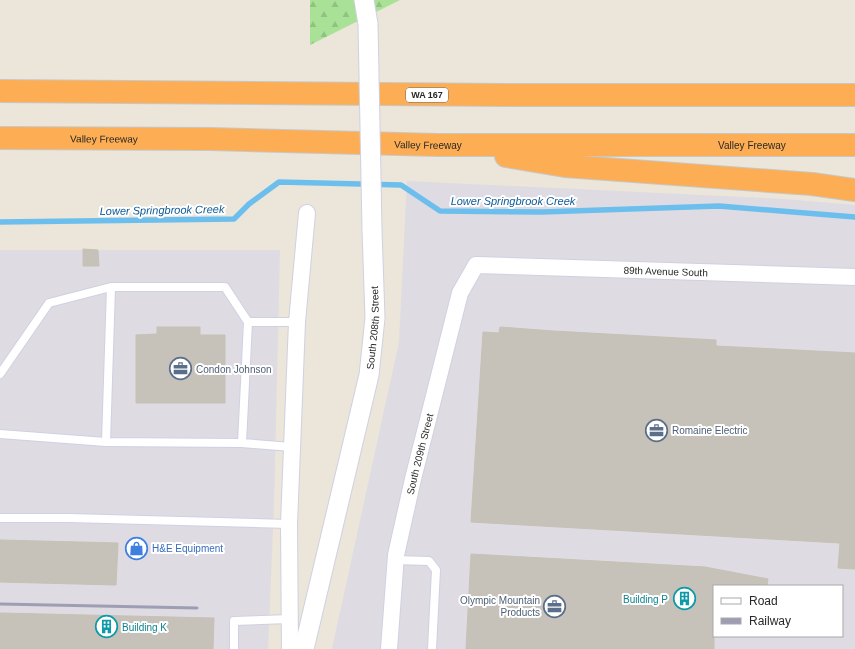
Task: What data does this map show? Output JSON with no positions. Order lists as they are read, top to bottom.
{
  "streets": {
    "highway": ["WA 167", "Valley Freeway"],
    "street": ["89th Avenue South", "South 208th Street", "South 209th Street"]
  },
  "crossings": [
    ["89th Avenue South", "South 209th Street"]
  ],
  "water": ["Lower Springbrook Creek"],
  "places": {
    "office": ["Condon Johnson", "Romaine Electric", "Olympic Mountain Products"],
    "shop": ["H&E Equipment"],
    "building": ["Building P", "Building K"]
  },
  "legend": ["Road", "Railway"]
}
